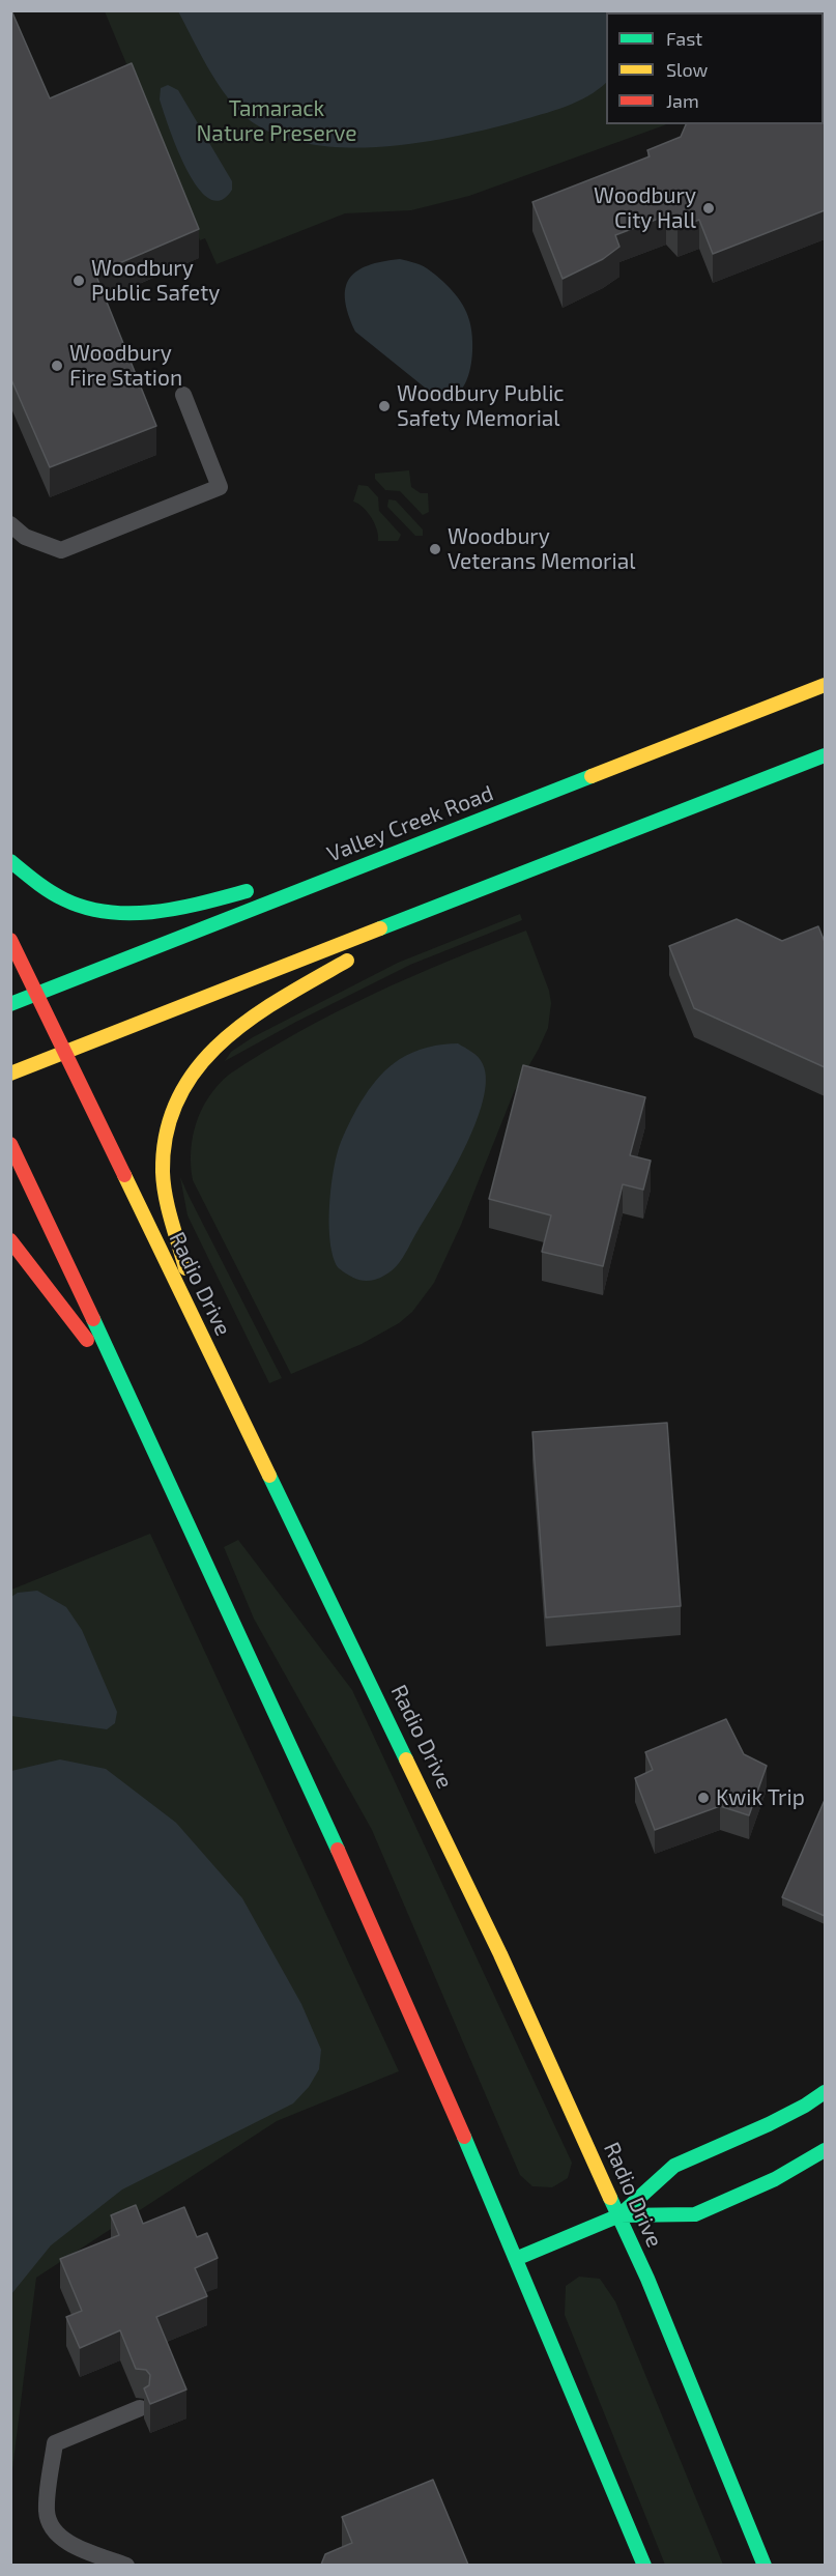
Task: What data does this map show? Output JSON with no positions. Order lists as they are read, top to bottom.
{
  "streets": {
    "main road": ["Valley Creek Road", "Radio Drive"]
  },
  "crossings": [
    ["Valley Creek Road", "Radio Drive"]
  ],
  "parks": ["Tamarack Nature Preserve"],
  "places": [
    "Woodbury City Hall",
    "Woodbury Public Safety",
    "Woodbury Fire Station",
    "Woodbury Public Safety Memorial",
    "Woodbury Veterans Memorial",
    "Kwik Trip"
  ],
  "legend": ["Fast", "Slow", "Jam"]
}
